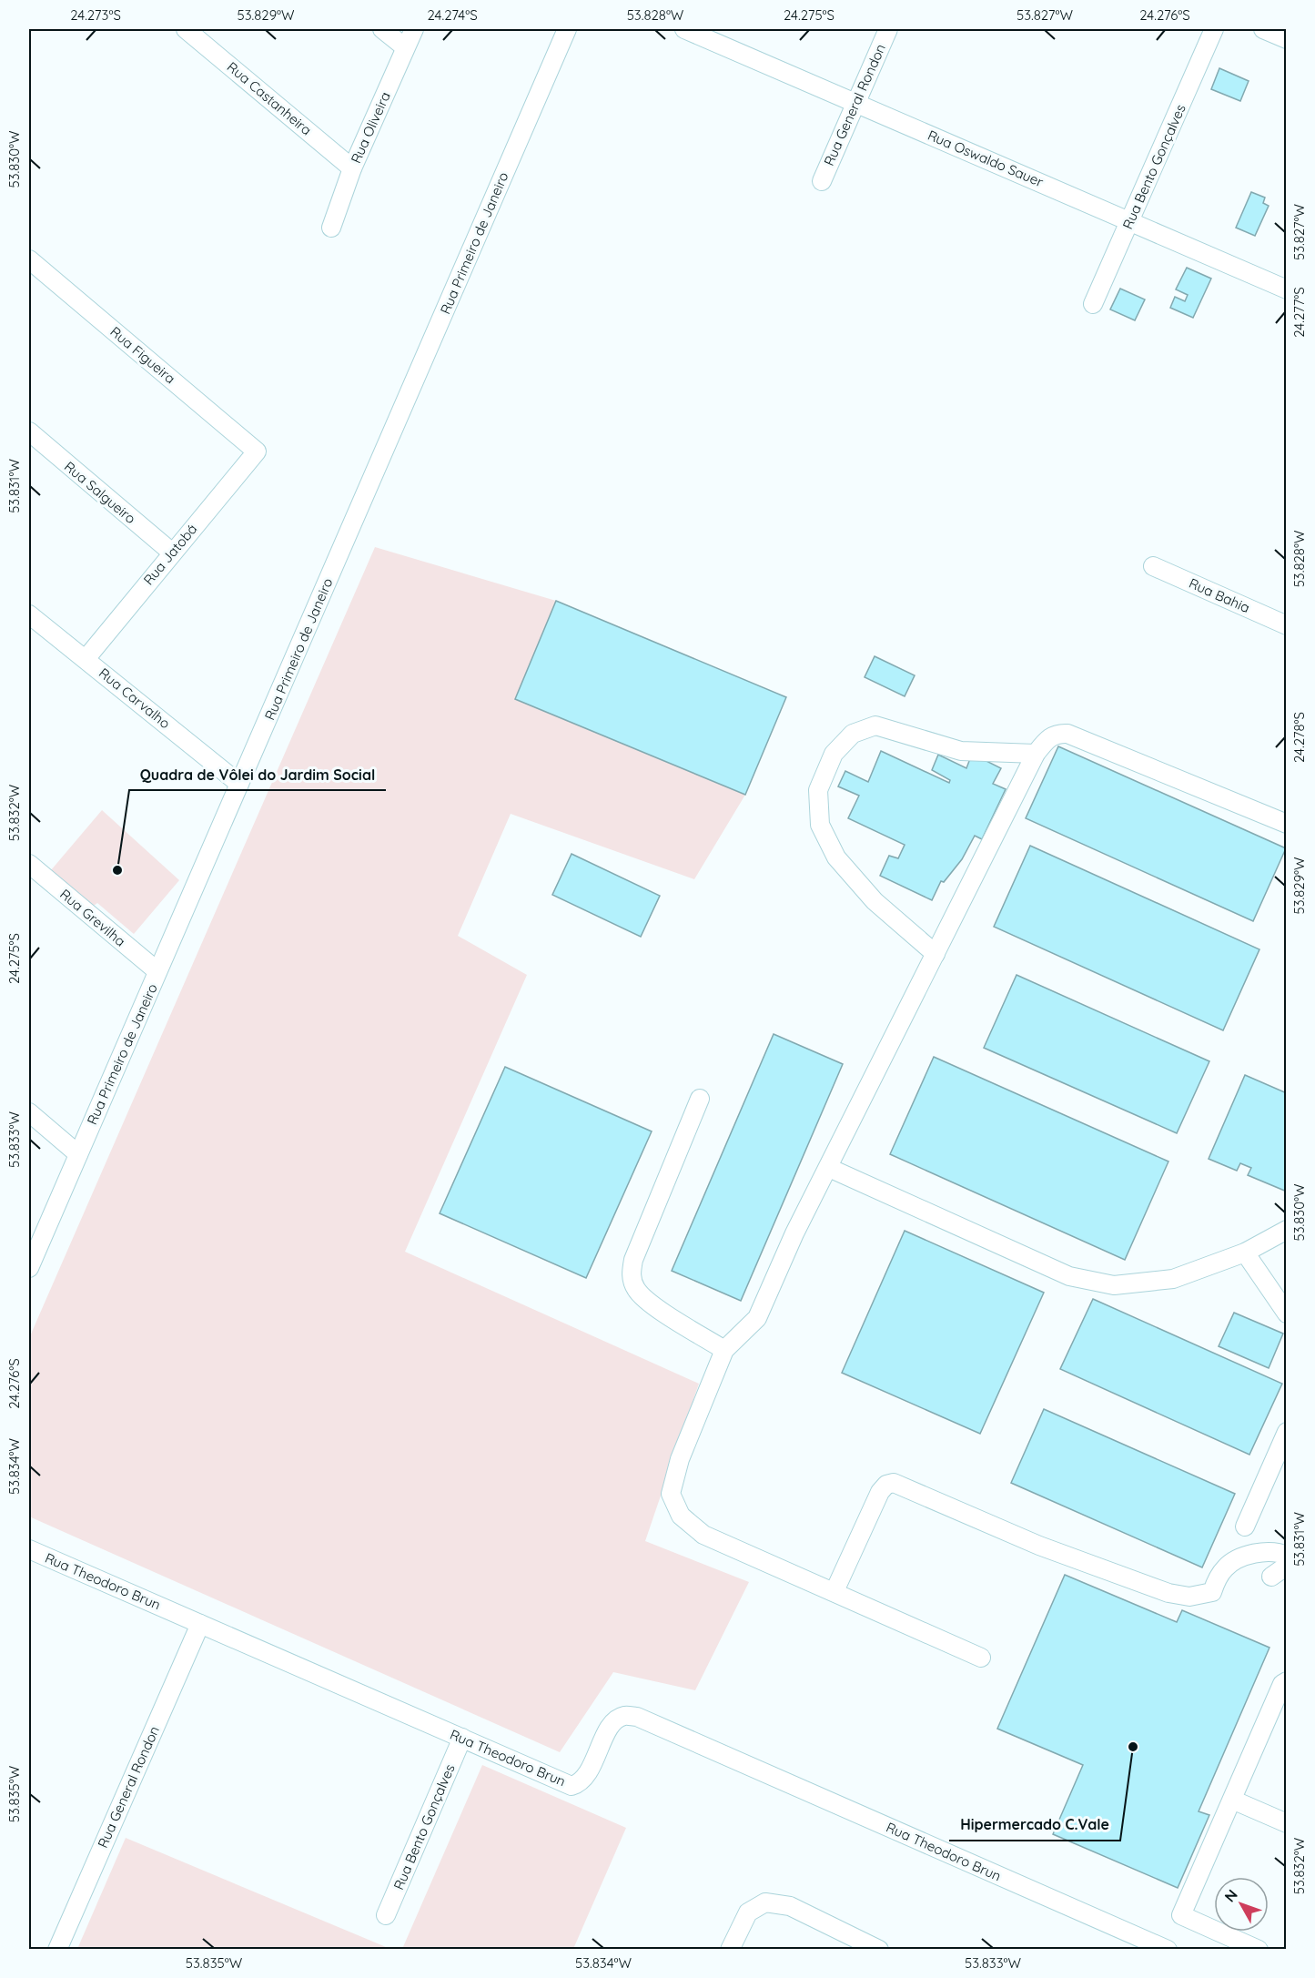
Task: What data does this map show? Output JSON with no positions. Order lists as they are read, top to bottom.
{
  "streets": {
    "street": [
      "Rua Castanheira",
      "Rua General Rondon",
      "Rua Oliveira",
      "Rua Oswaldo Sauer",
      "Rua Bento Gonçalves",
      "Rua Primeiro de Janeiro",
      "Rua Figueira",
      "Rua Salgueiro",
      "Rua Jatobá",
      "Rua Bahia",
      "Rua Carvalho",
      "Rua Grevilha",
      "Rua Theodoro Brun"
    ]
  },
  "crossings": [
    ["Rua Castanheira", "Rua Oliveira"],
    ["Rua General Rondon", "Rua Oswaldo Sauer"],
    ["Rua General Rondon", "Rua Theodoro Brun"],
    ["Rua Oswaldo Sauer", "Rua Bento Gonçalves"],
    ["Rua Bento Gonçalves", "Rua Theodoro Brun"],
    ["Rua Primeiro de Janeiro", "Rua Carvalho"],
    ["Rua Primeiro de Janeiro", "Rua Grevilha"],
    ["Rua Figueira", "Rua Jatobá"],
    ["Rua Salgueiro", "Rua Jatobá"],
    ["Rua Jatobá", "Rua Carvalho"]
  ],
  "places": ["Quadra de Vôlei do Jardim Social", "Hipermercado C.Vale"],
  "north": "top left",
  "coordinates": [
    "24.273°S",
    "53.829°W",
    "24.274°S",
    "53.828°W",
    "24.275°S",
    "53.827°W",
    "24.276°S",
    "53.830°W",
    "24.277°S",
    "53.831°W",
    "24.278°S",
    "53.832°W",
    "53.833°W",
    "53.834°W",
    "53.835°W"
  ]
}
